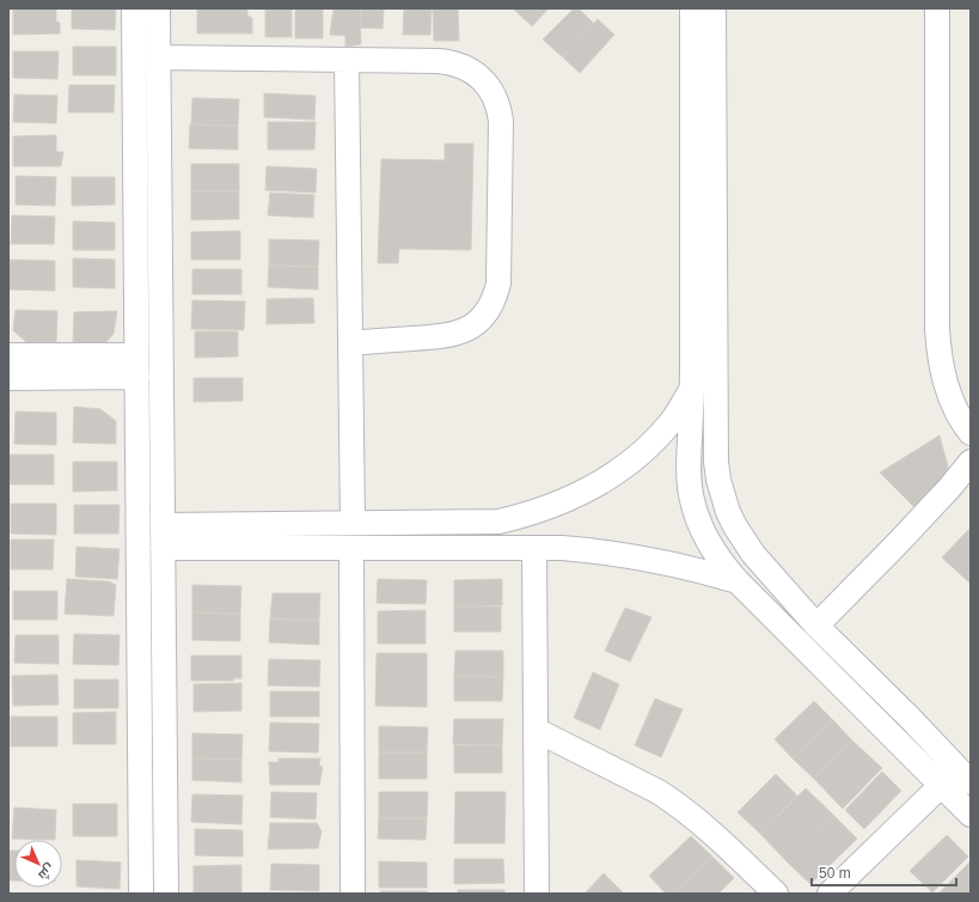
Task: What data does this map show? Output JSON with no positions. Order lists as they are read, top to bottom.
{
  "scale_bar": "50 m",
  "north": "bottom right"
}
